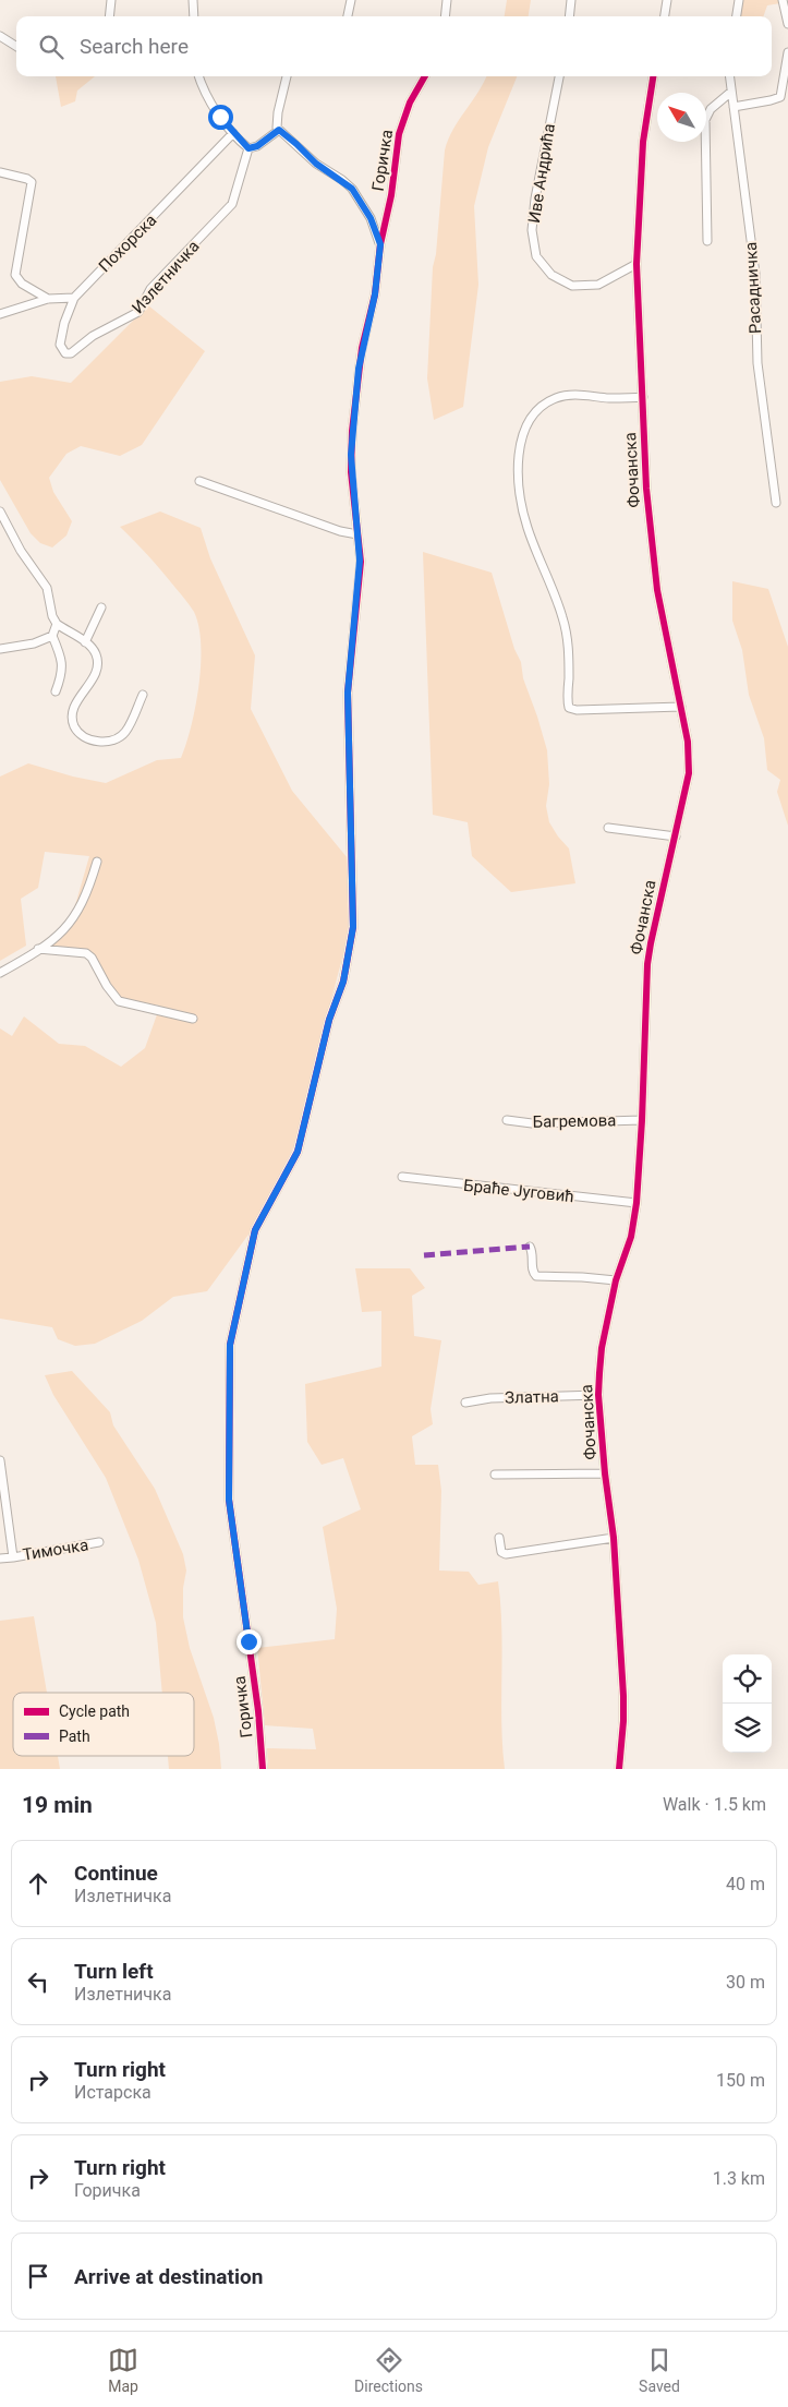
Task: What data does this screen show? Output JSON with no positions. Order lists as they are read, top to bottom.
{
  "streets": {
    "street": [
      "Горичка",
      "Иве Андрића",
      "Похорска",
      "Излетничка",
      "Расадничка",
      "Фочанска",
      "Багремова",
      "Браће Југовић",
      "Златна",
      "Тимочка"
    ]
  },
  "crossings": [
    ["Иве Андрића", "Фочанска"],
    ["Похорска", "Излетничка"],
    ["Фочанска", "Багремова"],
    ["Фочанска", "Браће Југовић"],
    ["Фочанска", "Златна"]
  ],
  "legend": ["Cycle path", "Path"],
  "north": "top left",
  "page": {
    "search": "Search here",
    "heading": ["19 min", "Walk · 1.5 km"],
    "list": [
      ["Continue", "Излетничка", "40 m"],
      ["Turn left", "Излетничка", "30 m"],
      ["Turn right", "Истарска", "150 m"],
      ["Turn right", "Горичка", "1.3 km"],
      "Arrive at destination"
    ],
    "nav": ["Map", "Directions", "Saved"]
  }
}
